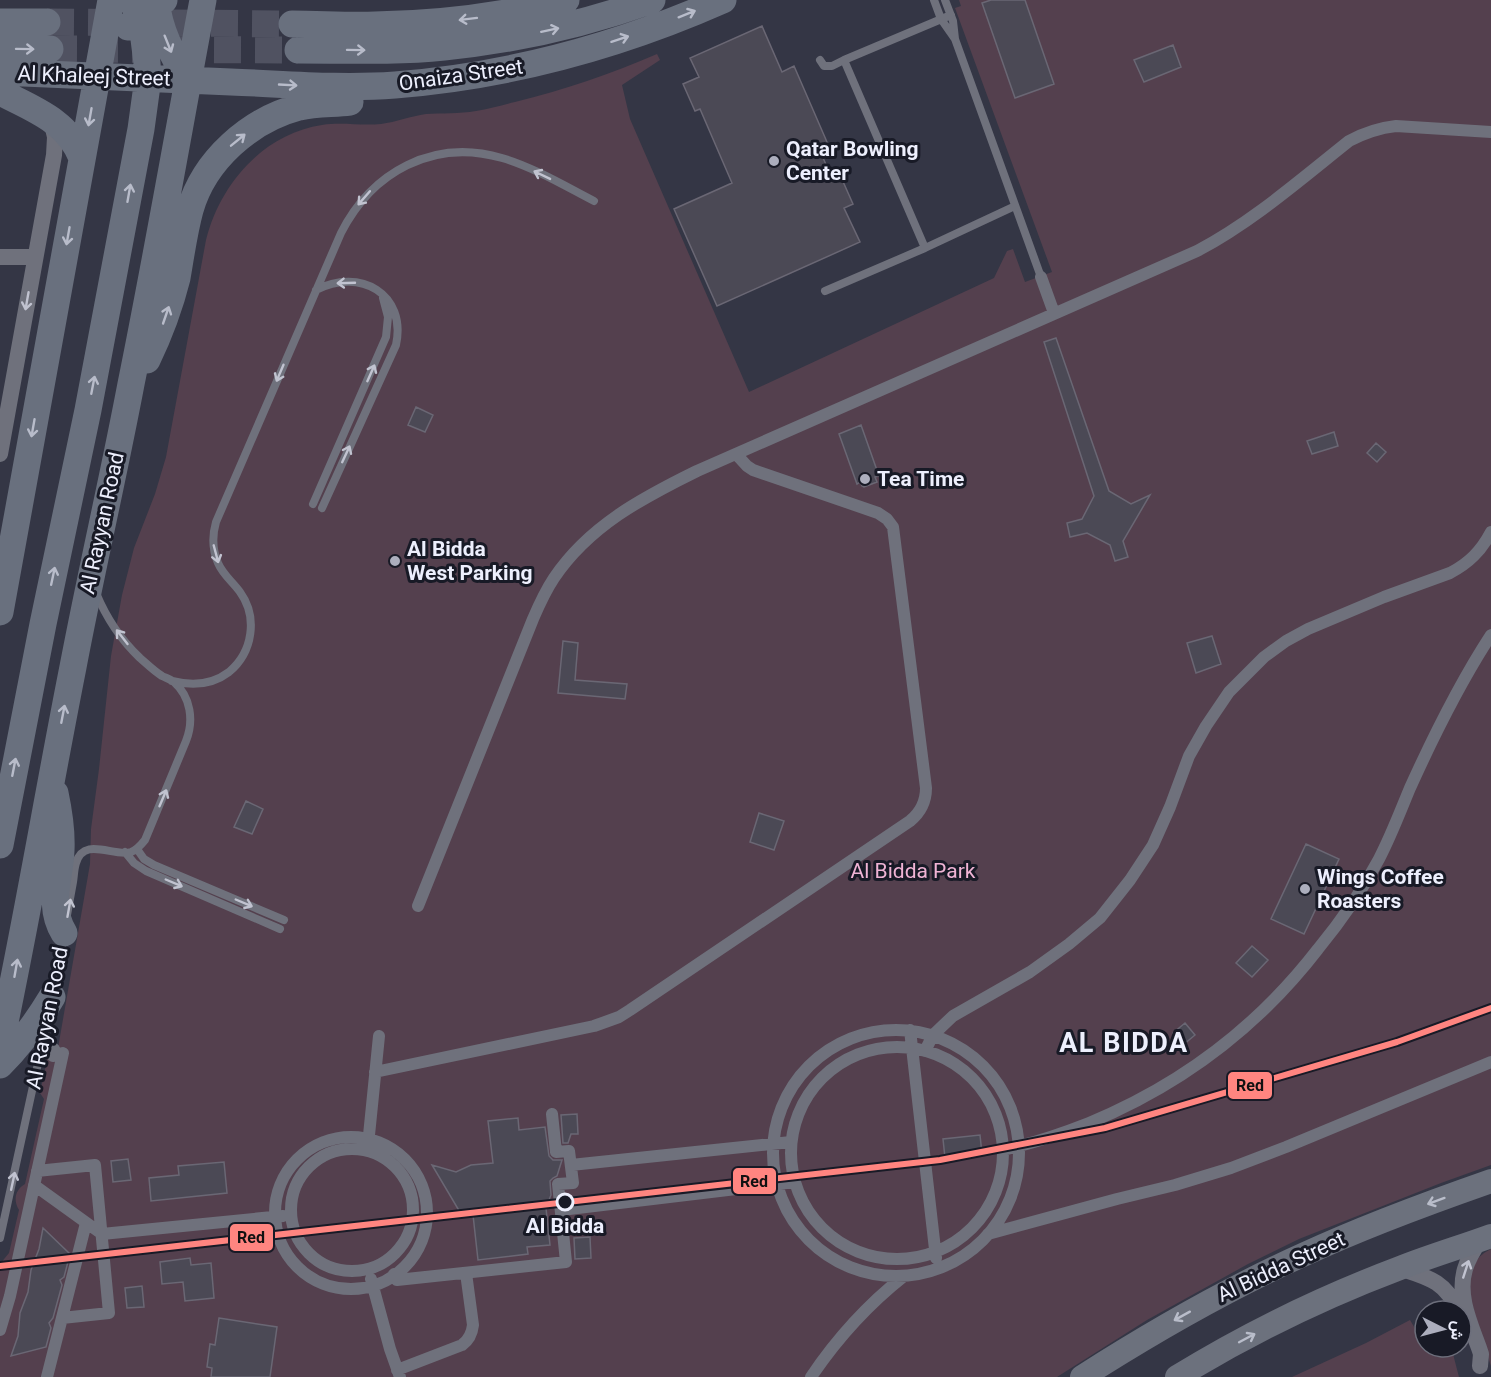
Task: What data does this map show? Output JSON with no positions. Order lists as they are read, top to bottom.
{
  "streets": {
    "main road": [
      "Onaiza Street",
      "Al Khaleej Street",
      "Al Rayyan Road",
      "Al Bidda Street"
    ]
  },
  "crossings": [
    ["Onaiza Street", "Al Khaleej Street"],
    ["Onaiza Street", "Al Rayyan Road"],
    ["Al Khaleej Street", "Al Rayyan Road"]
  ],
  "districts": ["AL BIDDA"],
  "parks": ["Al Bidda Park"],
  "places": [
    "Qatar Bowling Center",
    "Tea Time",
    "Al Bidda West Parking",
    "Wings Coffee Roasters",
    "Al Bidda"
  ],
  "lines": ["transit line Red"],
  "north": "right"
}
